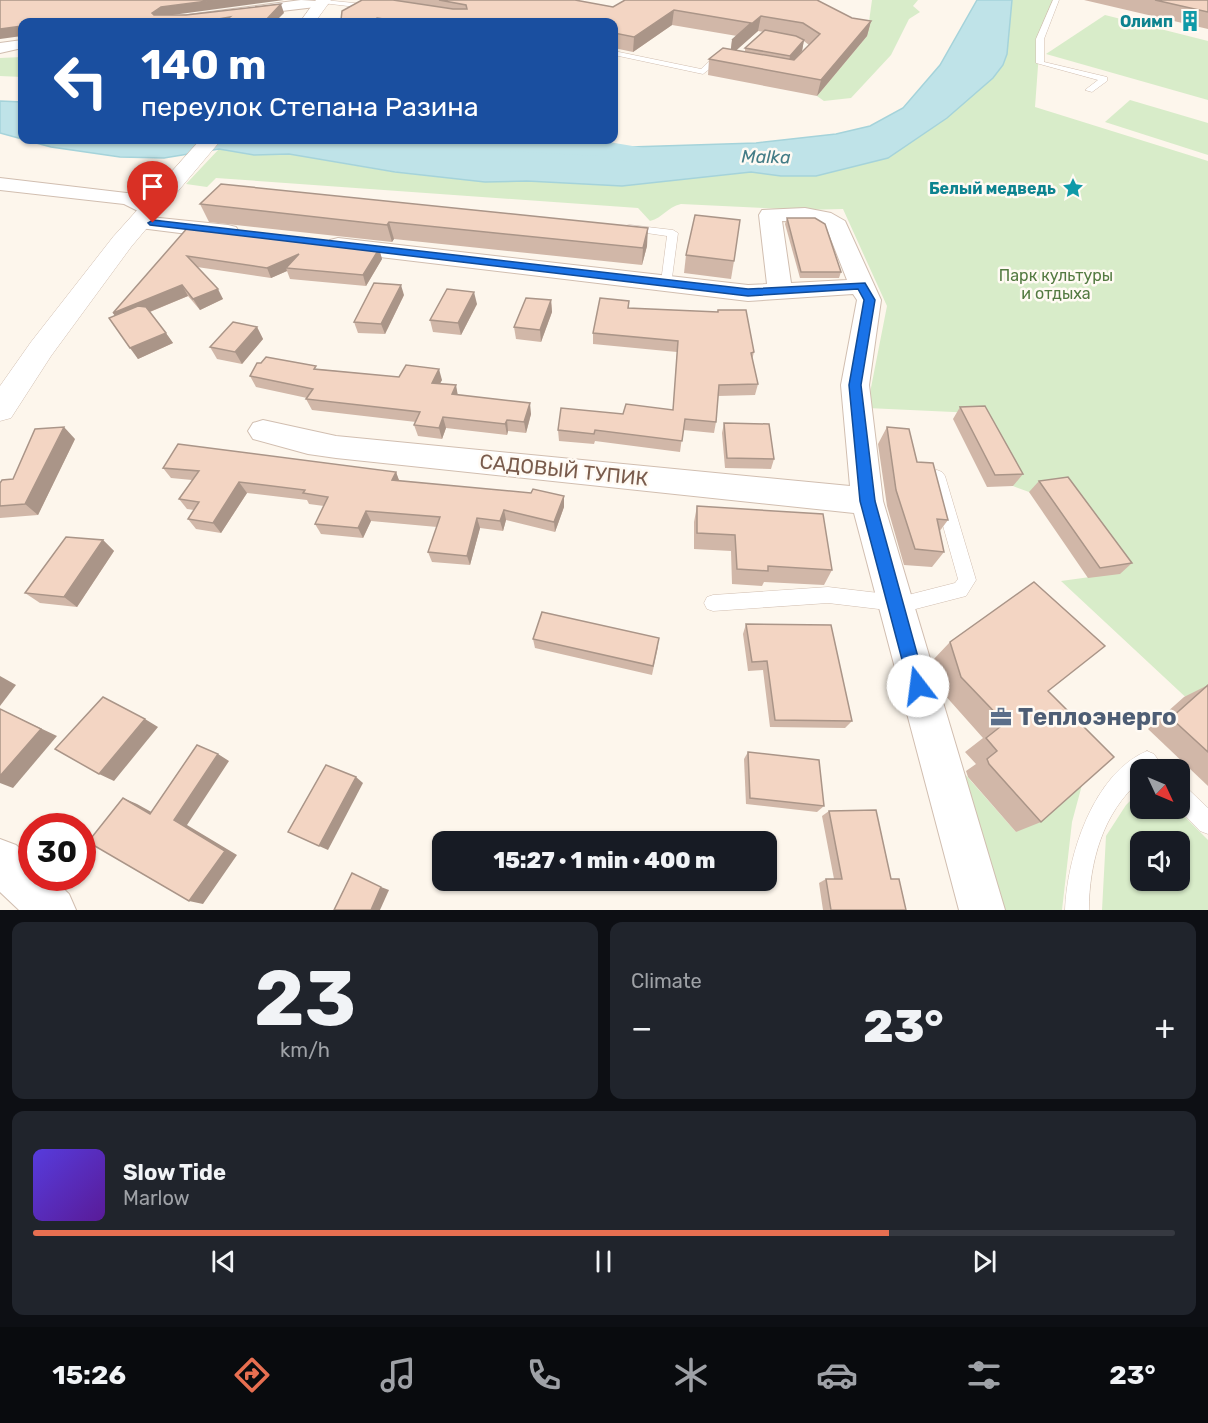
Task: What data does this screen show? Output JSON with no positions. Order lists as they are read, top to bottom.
{
  "streets": {
    "street": ["САДОВЫЙ ТУПИК"]
  },
  "water": ["Malka"],
  "parks": ["Парк культуры и отдыха"],
  "places": {
    "building": ["Олимп"],
    "place": ["Белый медведь"],
    "office": ["Теплоэнерго"]
  },
  "north": "bottom right",
  "page": {
    "turn": ["140 m", "переулок Степана Разина"],
    "limit": "30",
    "trip": "15:27 · 1 min · 400 m",
    "tile": [
      ["23", "km/h"],
      "Climate"
    ],
    "heat": ["−", "23°", "+"],
    "song": ["Slow Tide", "Marlow"],
    "tabs": ["15:26", "23°"]
  }
}
